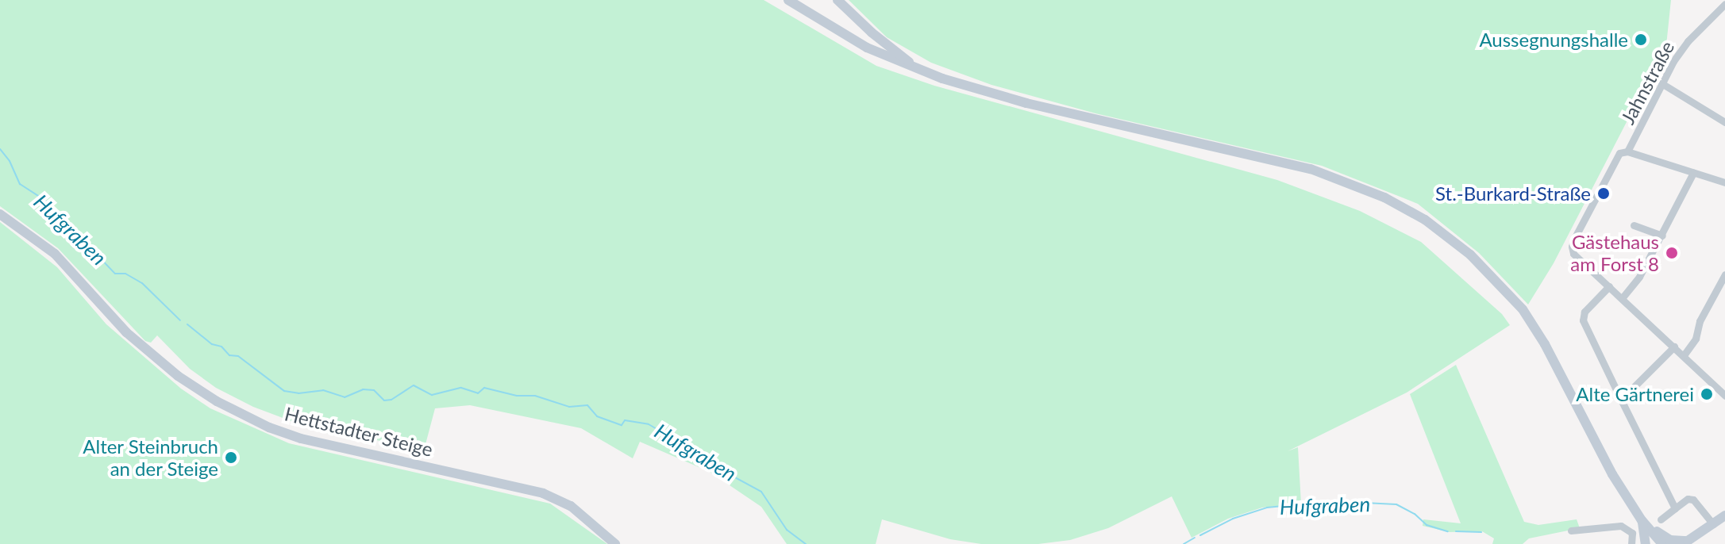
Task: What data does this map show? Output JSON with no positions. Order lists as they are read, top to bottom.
{
  "streets": {
    "main road": ["Hettstadter Steige"],
    "street": ["Jahnstraße"]
  },
  "water": ["Hufgraben"],
  "places": [
    "Aussegnungshalle",
    "St.-Burkard-Straße",
    "Gästehaus am Forst 8",
    "Alte Gärtnerei",
    "Alter Steinbruch an der Steige"
  ]
}
